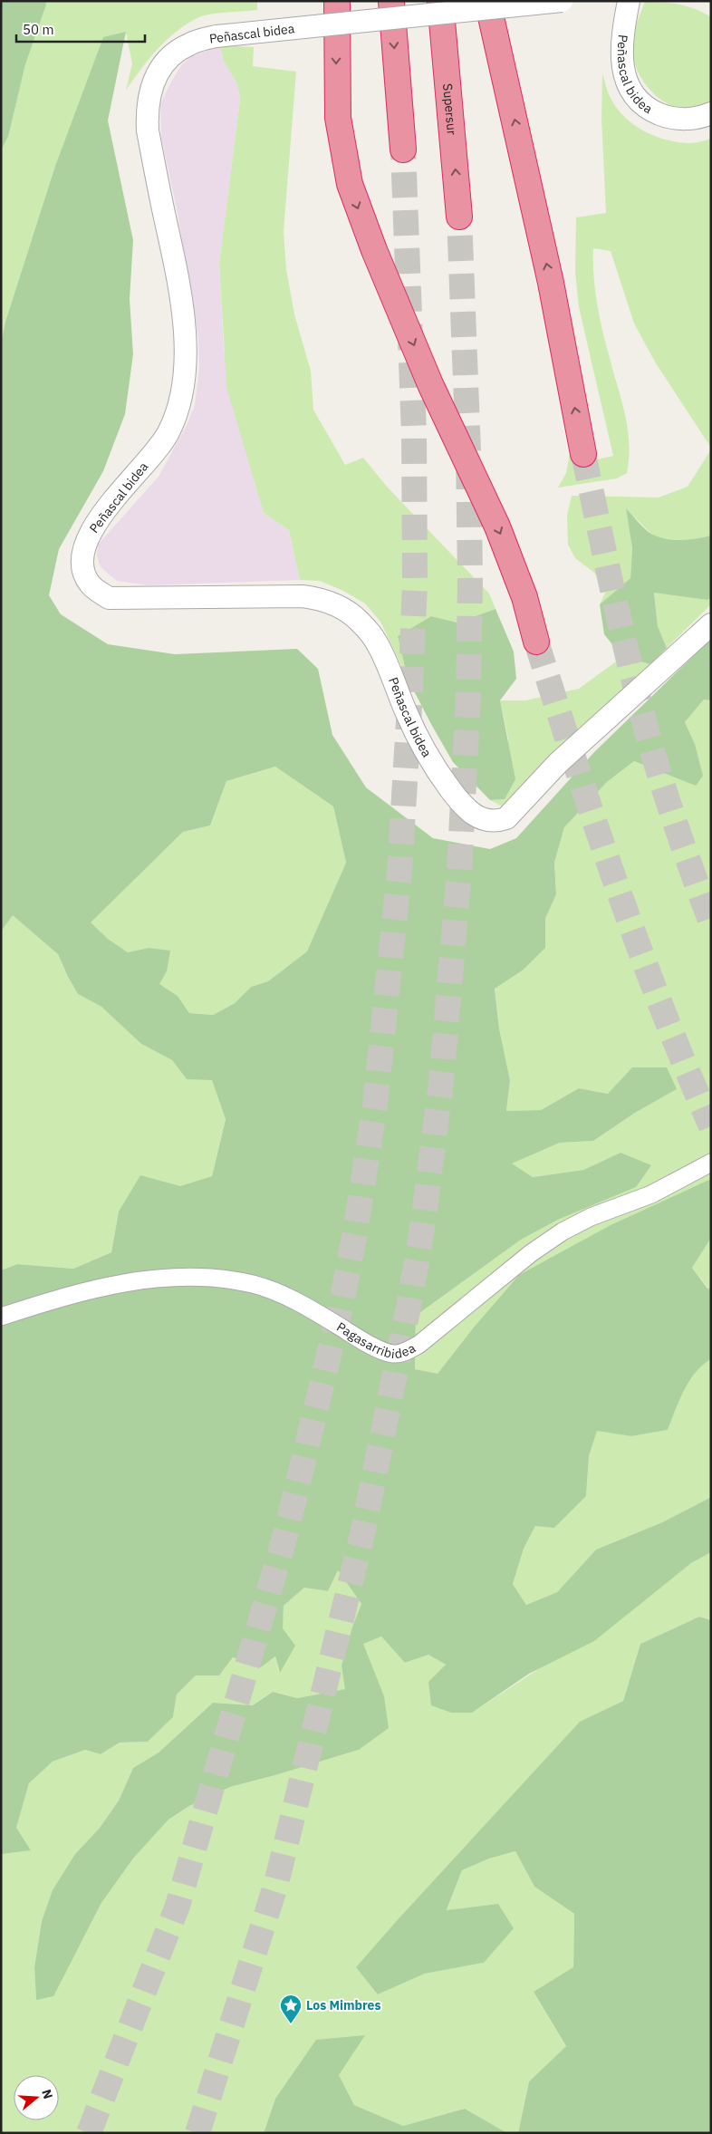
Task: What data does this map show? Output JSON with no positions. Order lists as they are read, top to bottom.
{
  "streets": {
    "highway": ["Supersur"],
    "street": ["Peñascal bidea", "Pagasarribidea"]
  },
  "places": {
    "place": ["Los Mimbres"]
  },
  "scale_bar": "50 m",
  "north": "right"
}
